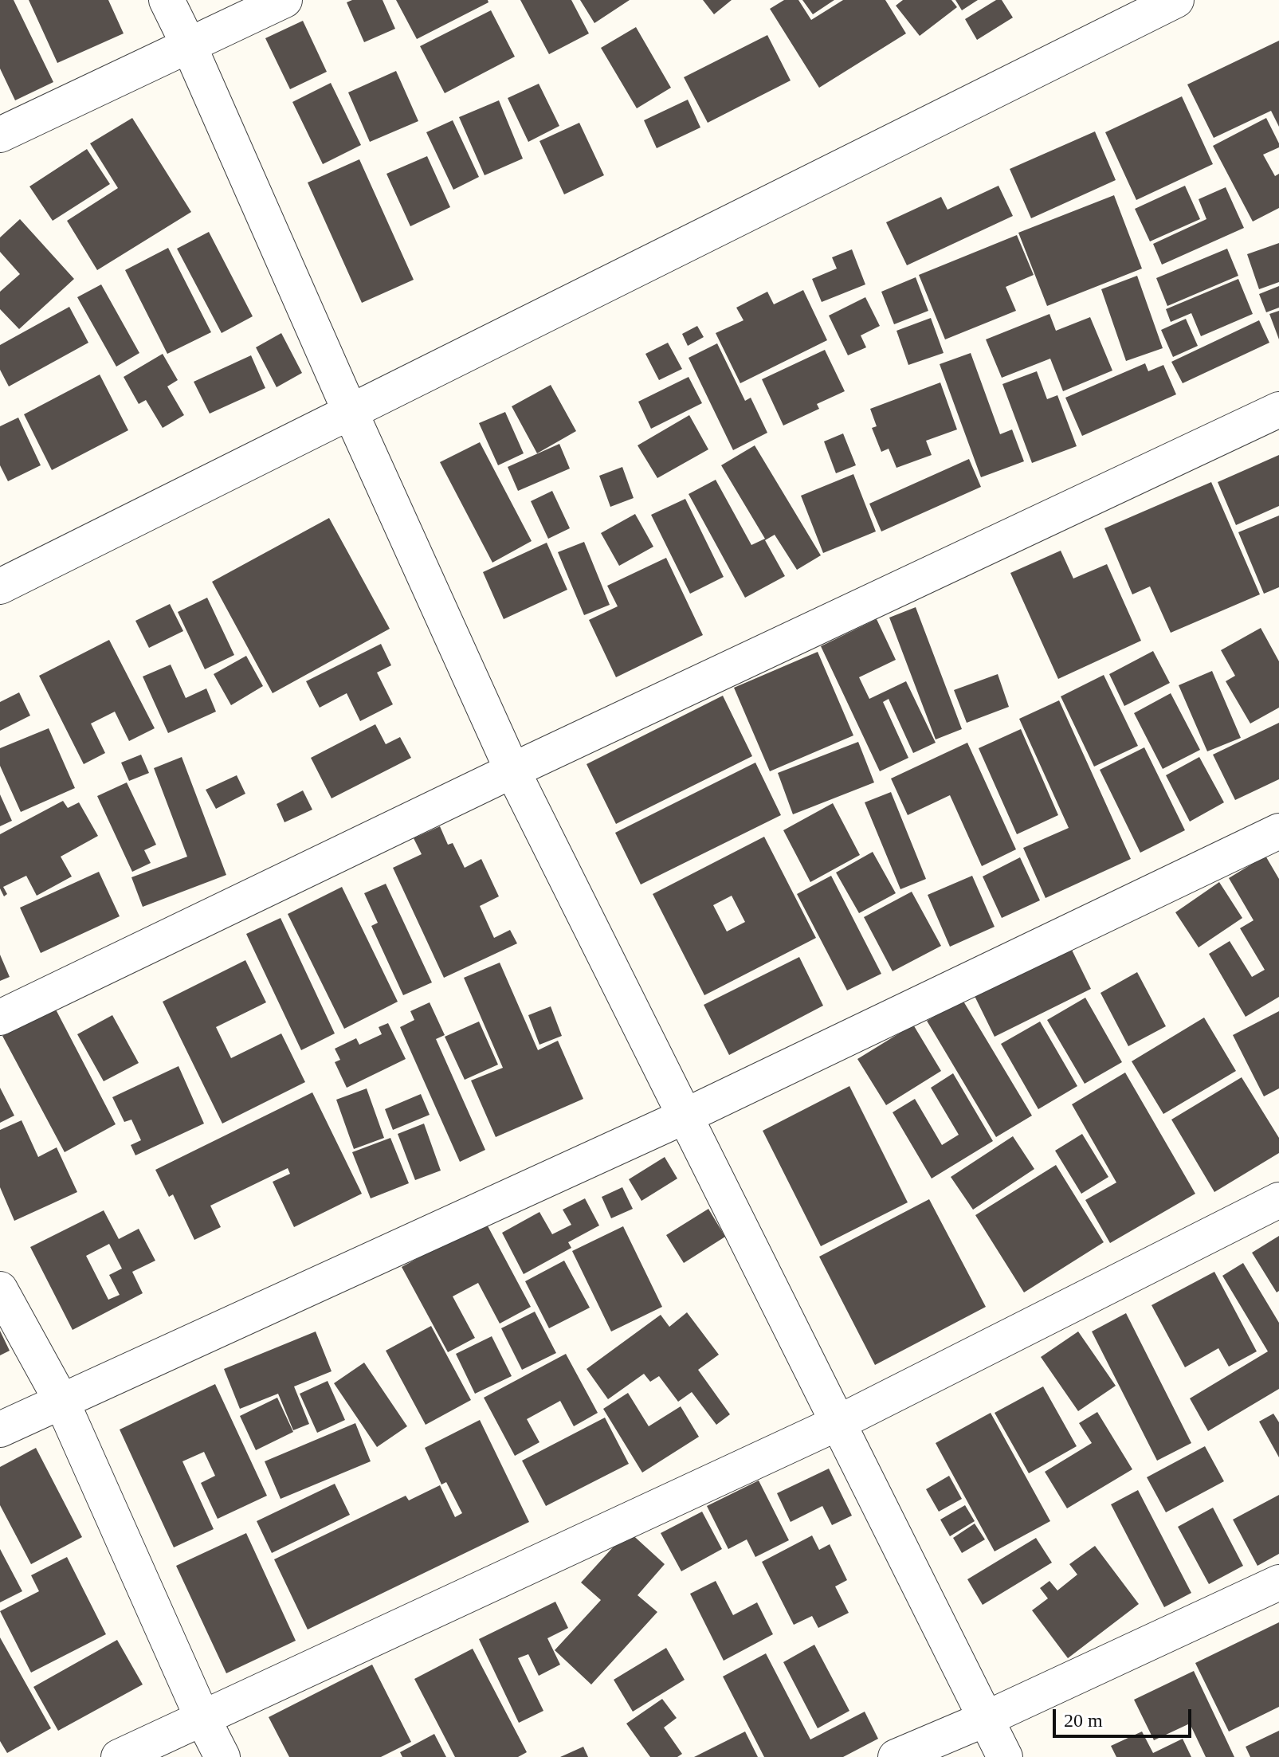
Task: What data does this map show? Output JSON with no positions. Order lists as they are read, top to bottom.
{
  "scale_bar": "20 m"
}
